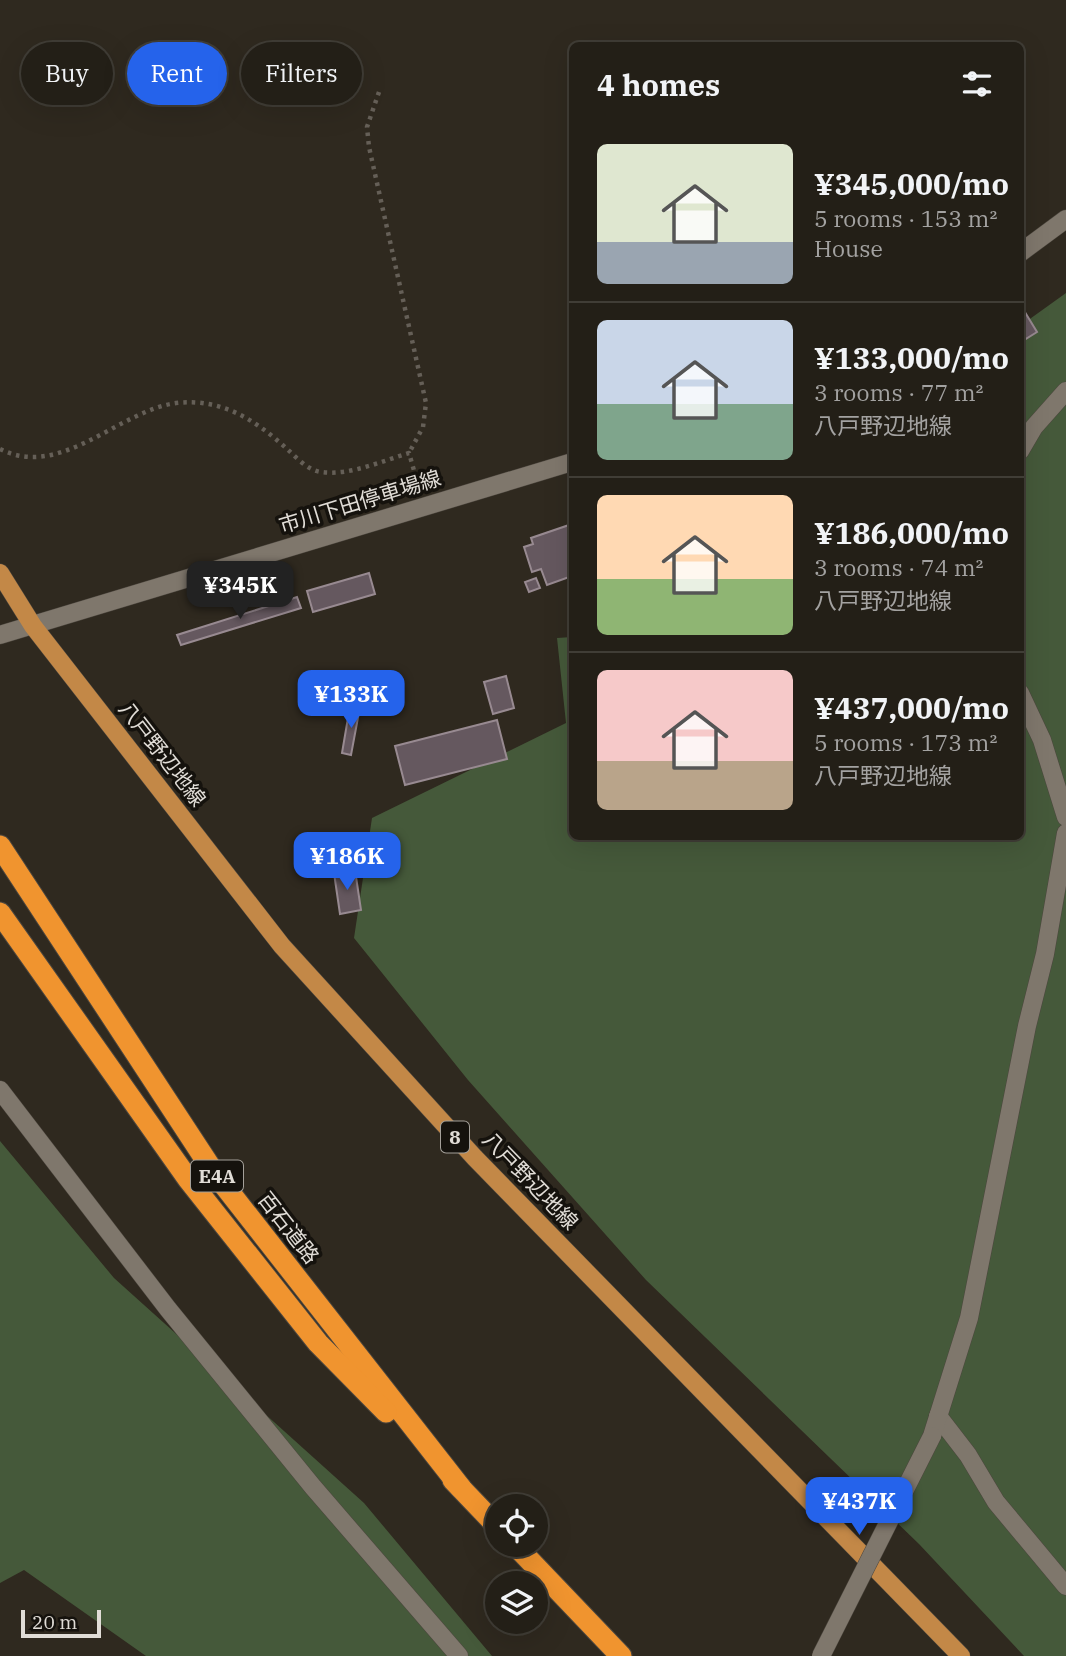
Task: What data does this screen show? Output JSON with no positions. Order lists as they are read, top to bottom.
{
  "streets": {
    "highway": ["E4A", "百石道路"],
    "main road": ["八戸野辺地線", "8"],
    "street": ["市川下田停車場線"]
  },
  "crossings": [
    ["市川下田停車場線", "八戸野辺地線"]
  ],
  "scale_bar": "20 m",
  "page": {
    "chip": ["Buy", "Rent", "Filters"],
    "heading": "4 homes",
    "list": [
      {
        "name": "¥345,000/mo",
        "note": "5 rooms · 153 m² · House"
      },
      {
        "name": "¥133,000/mo",
        "note": "3 rooms · 77 m² · 八戸野辺地線"
      },
      {
        "name": "¥186,000/mo",
        "note": "3 rooms · 74 m² · 八戸野辺地線"
      },
      {
        "name": "¥437,000/mo",
        "note": "5 rooms · 173 m² · 八戸野辺地線"
      }
    ],
    "price": [
      "¥345K",
      "¥133K",
      "¥186K",
      "¥437K"
    ],
    "scale": "20 m"
  }
}
